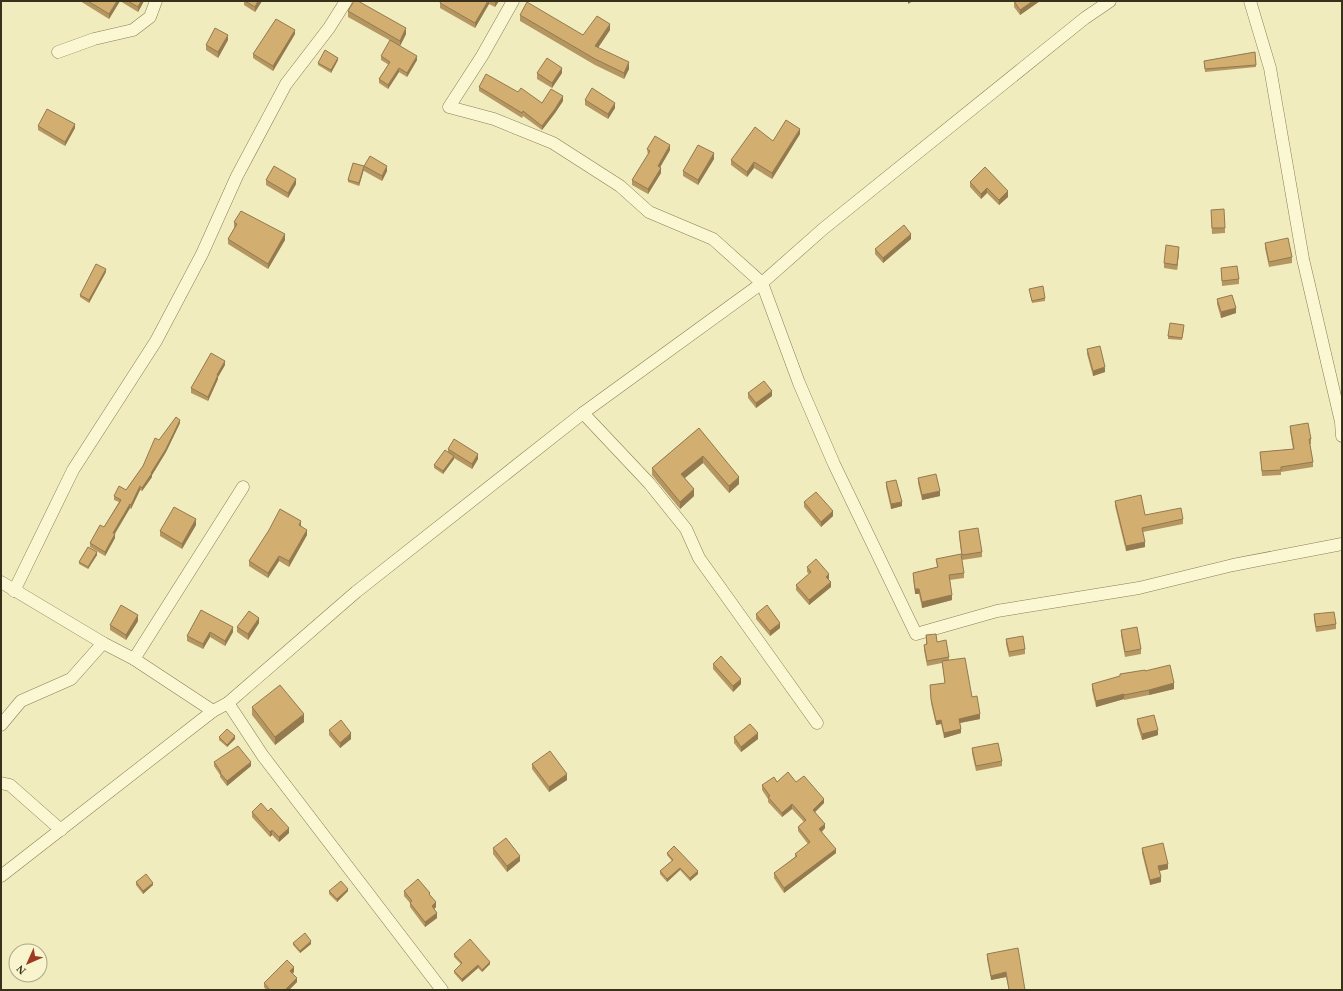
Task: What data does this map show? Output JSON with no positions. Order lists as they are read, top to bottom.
{
  "north": "bottom left"
}
